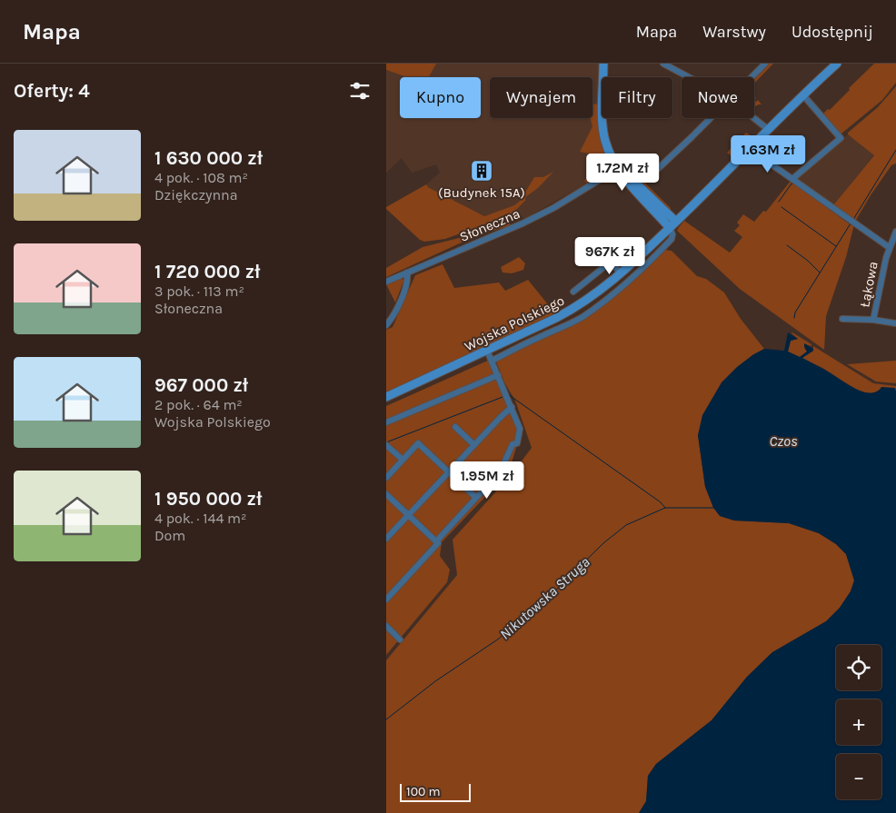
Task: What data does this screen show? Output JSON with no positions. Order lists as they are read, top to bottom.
{
  "streets": {
    "street": ["Słoneczna", "Łąkowa", "Wojska Polskiego"]
  },
  "water": ["Czos", "Nikutowska Struga"],
  "places": {
    "building": ["(Budynek 15A)"]
  },
  "scale_bar": "100 m",
  "page": {
    "header": "Mapa",
    "nav": ["Mapa", "Warstwy", "Udostępnij"],
    "heading": "Oferty: 4",
    "chip": [
      "Kupno",
      "Wynajem",
      "Filtry",
      "Nowe"
    ],
    "list": [
      {
        "name": "1 630 000 zł",
        "note": "4 pok. · 108 m² · Dziękczynna"
      },
      {
        "name": "1 720 000 zł",
        "note": "3 pok. · 113 m² · Słoneczna"
      },
      {
        "name": "967 000 zł",
        "note": "2 pok. · 64 m² · Wojska Polskiego"
      },
      {
        "name": "1 950 000 zł",
        "note": "4 pok. · 144 m² · Dom"
      }
    ],
    "price": [
      "1.63M zł",
      "1.72M zł",
      "967K zł",
      "1.95M zł"
    ],
    "map_buttons": ["+", "−"],
    "scale": "100 m"
  }
}
